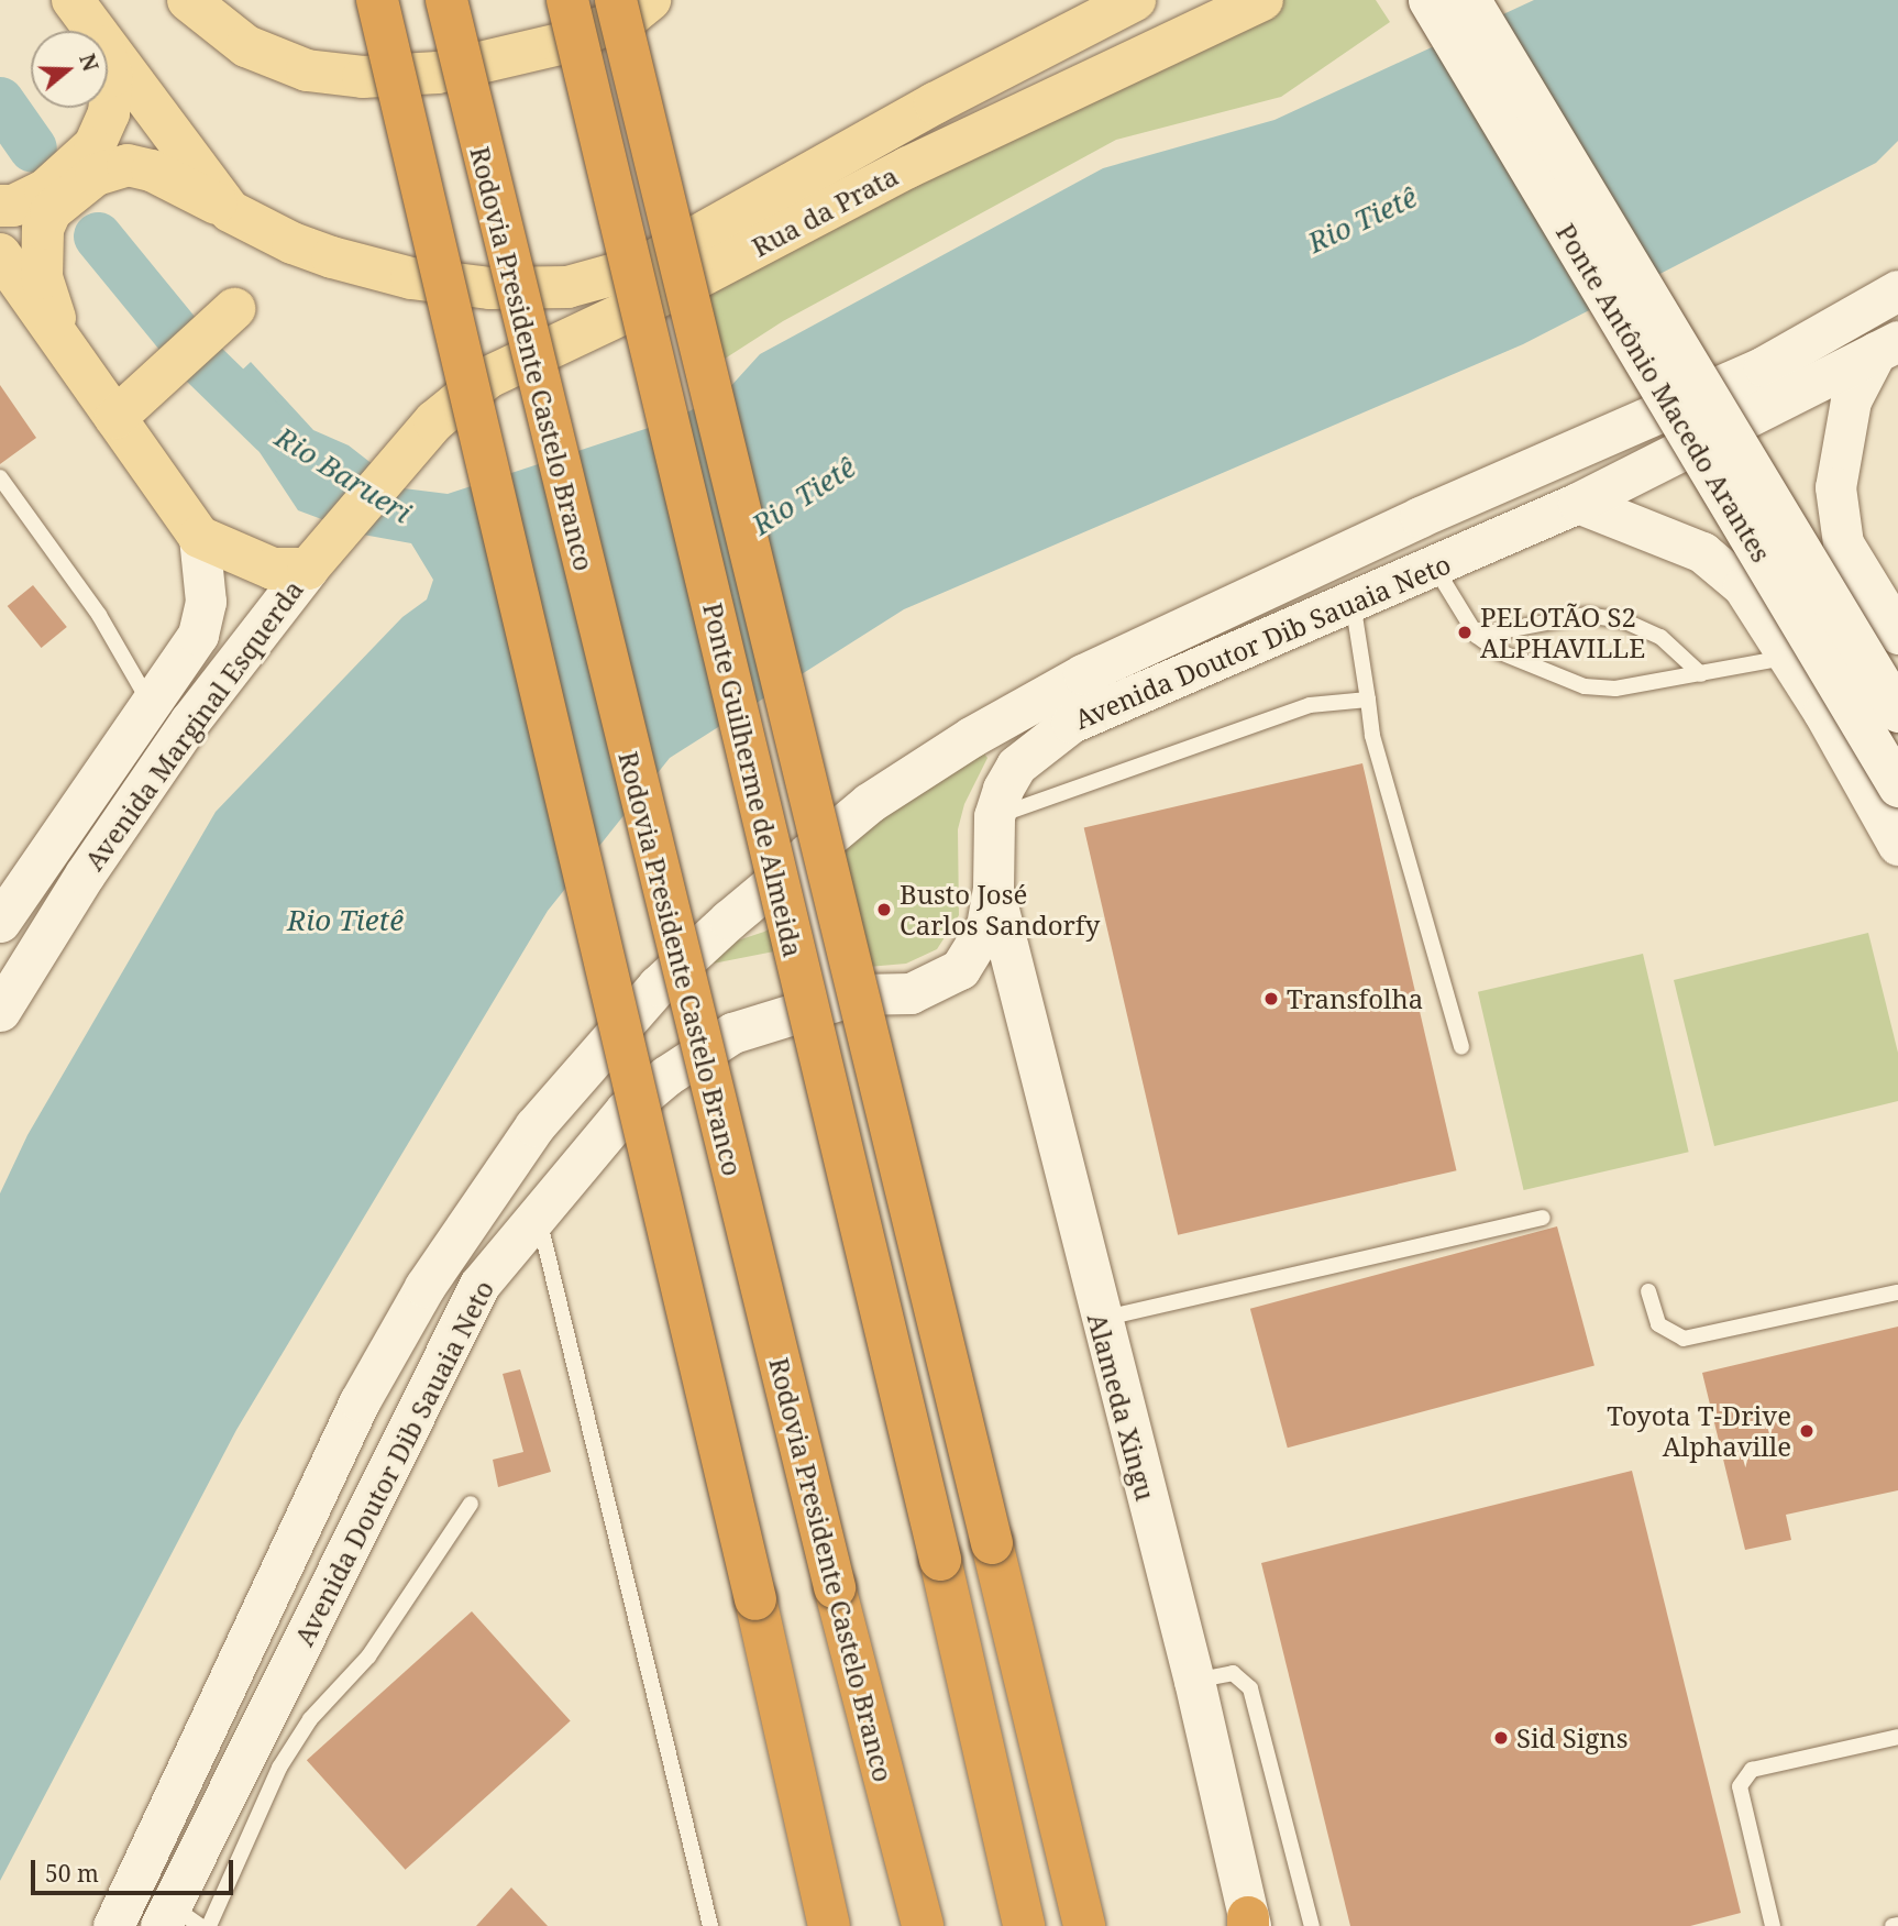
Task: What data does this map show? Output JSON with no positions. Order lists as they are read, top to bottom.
{
  "streets": {
    "highway": ["Rodovia Presidente Castelo Branco", "Ponte Guilherme de Almeida"],
    "main road": [
      "Rua da Prata",
      "Ponte Antônio Macedo Arantes",
      "Avenida Doutor Dib Sauaia Neto",
      "Avenida Marginal Esquerda",
      "Alameda Xingu"
    ]
  },
  "crossings": [
    ["Rua da Prata", "Avenida Marginal Esquerda"],
    ["Avenida Doutor Dib Sauaia Neto", "Alameda Xingu"]
  ],
  "water": ["Rio Tietê", "Rio Barueri"],
  "places": [
    "PELOTÃO S2 ALPHAVILLE",
    "Busto José Carlos Sandorfy",
    "Transfolha",
    "Toyota T-Drive Alphaville",
    "Sid Signs"
  ],
  "scale_bar": "50 m",
  "north": "right"
}
